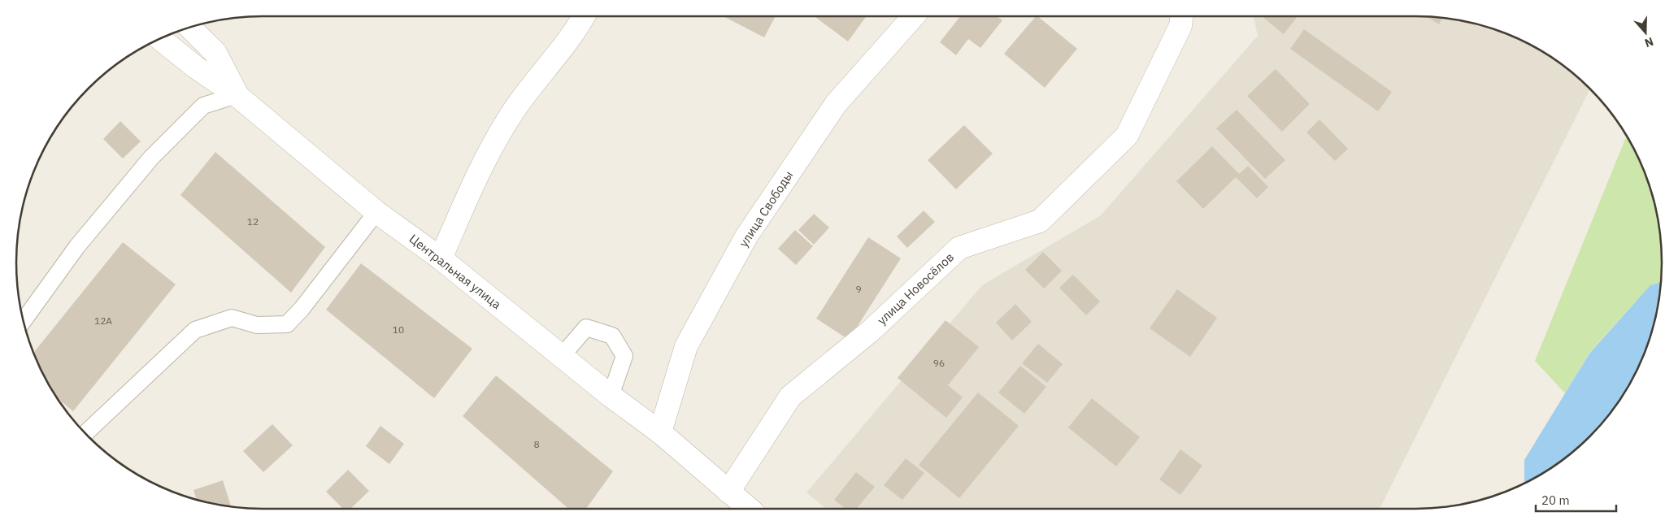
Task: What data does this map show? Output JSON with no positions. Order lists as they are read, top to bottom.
{
  "streets": {
    "street": ["улица Свободы", "Центральная улица", "улица Новосёлов"]
  },
  "crossings": [
    ["улица Свободы", "Центральная улица"],
    ["Центральная улица", "улица Новосёлов"]
  ],
  "house_numbers": [
    "12",
    "9",
    "12А",
    "10",
    "96",
    "8"
  ],
  "scale_bar": "20 m",
  "north": "bottom"
}
